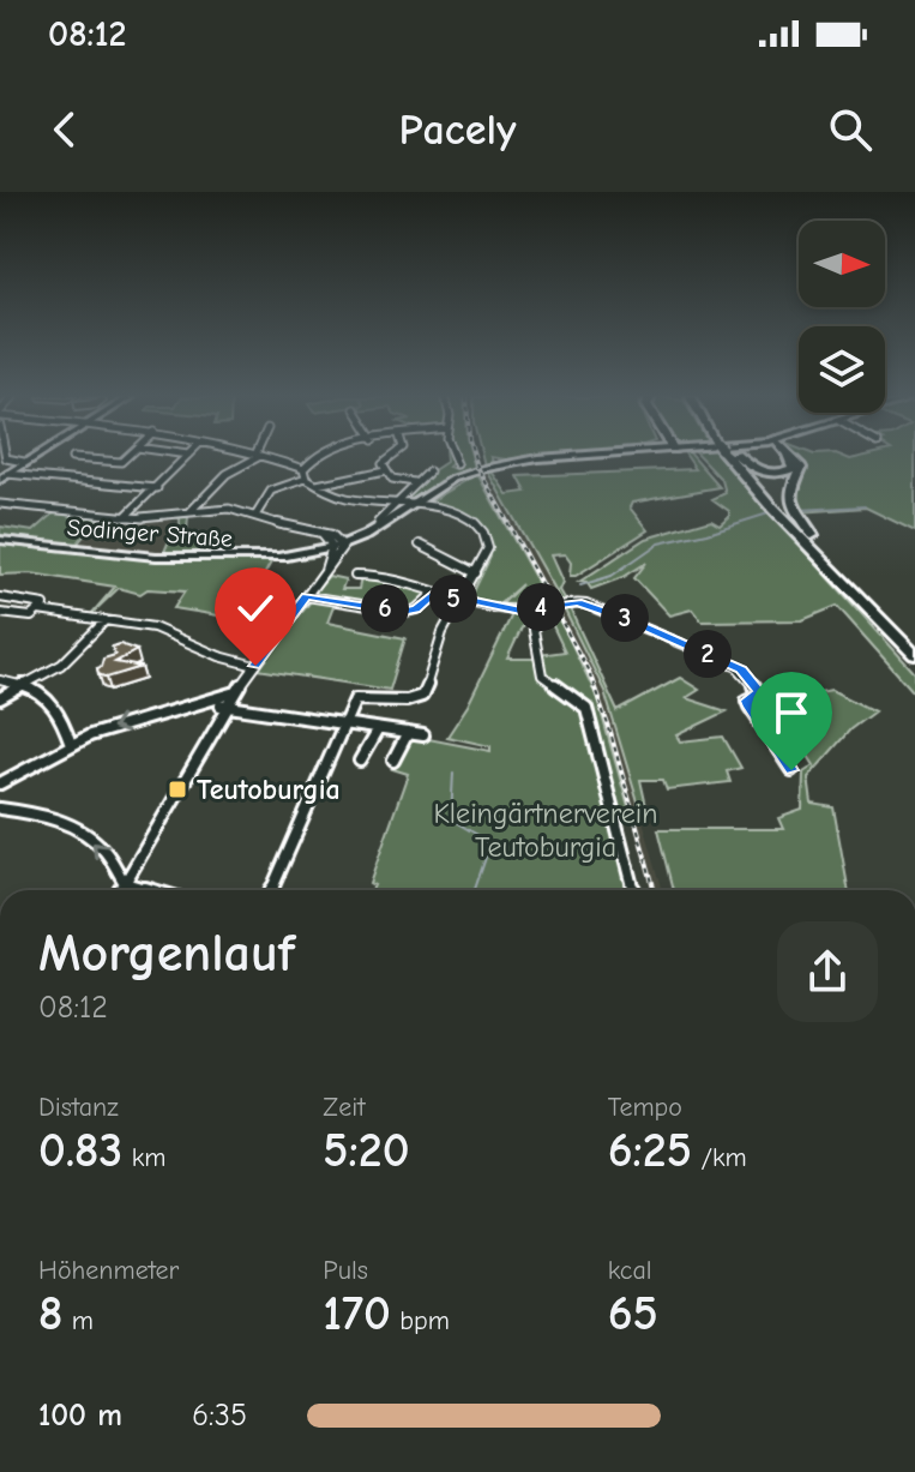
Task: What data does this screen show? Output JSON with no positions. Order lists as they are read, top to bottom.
{
  "streets": {
    "main road": ["Sodinger Straße"]
  },
  "parks": ["Kleingärtnerverein Teutoburgia"],
  "places": {
    "transit": ["Teutoburgia"]
  },
  "north": "right",
  "page": {
    "status": "08:12",
    "header": "Pacely",
    "pins": [
      "5",
      "4",
      "6",
      "3",
      "2"
    ],
    "heading": ["Morgenlauf", "08:12"],
    "stats": [
      ["Distanz", "0.83 km"],
      ["Zeit", "5:20"],
      ["Tempo", "6:25 /km"],
      ["Höhenmeter", "8 m"],
      ["Puls", "170 bpm"],
      ["kcal", "65"]
    ],
    "list": [
      {
        "name": "100 m",
        "note": "6:35"
      }
    ]
  }
}
